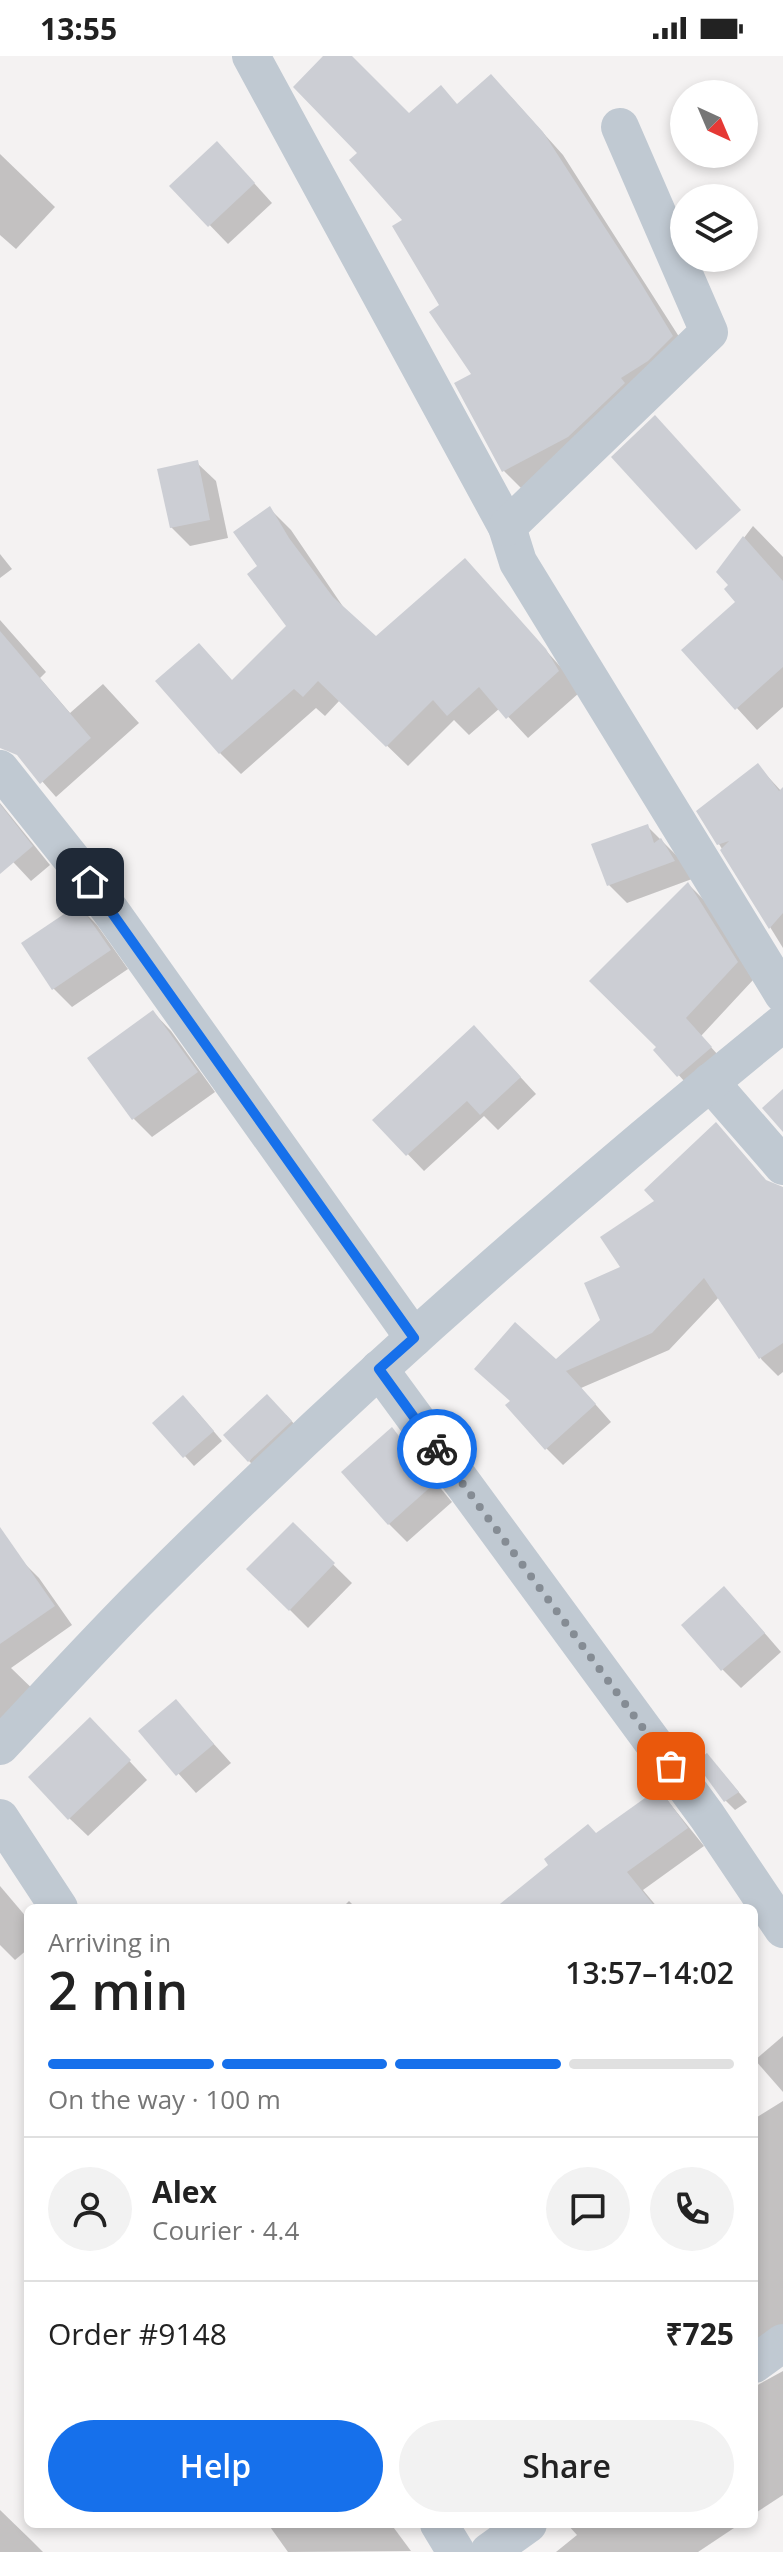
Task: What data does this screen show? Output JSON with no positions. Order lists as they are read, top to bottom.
{
  "north": "bottom right",
  "page": {
    "status": "13:55",
    "heading": ["2 min", "Arriving in", "13:57–14:02"],
    "panel": [
      "Alex",
      "Courier · 4.4",
      "Order #9148",
      "₹725"
    ],
    "bar": "On the way · 100 m",
    "buttons": ["Help", "Share"]
  }
}
